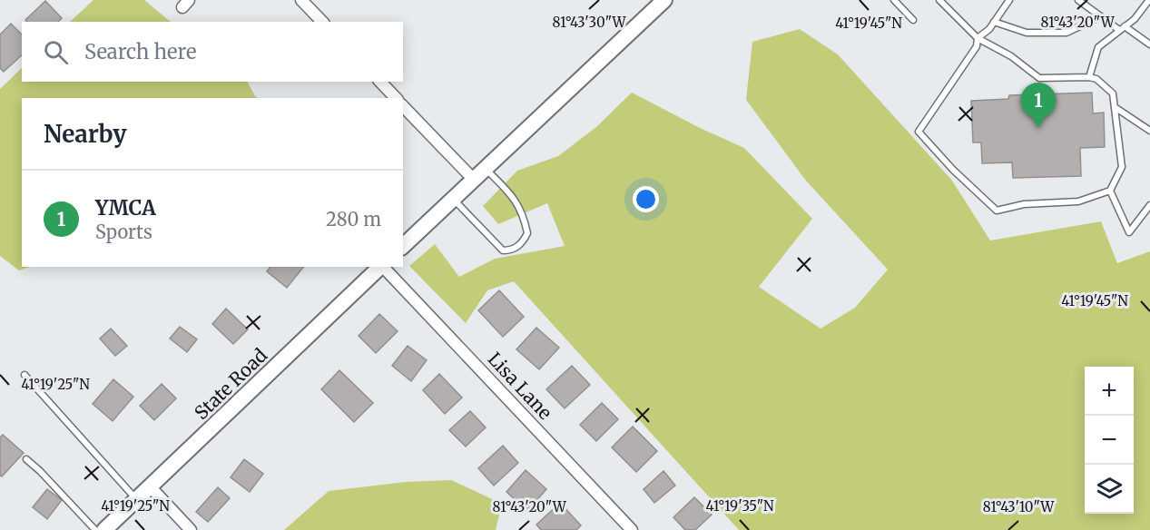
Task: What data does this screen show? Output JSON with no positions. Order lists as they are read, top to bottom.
{
  "streets": {
    "main road": ["State Road"],
    "street": ["Lisa Lane"]
  },
  "page": {
    "search": "Search here",
    "pins": "1",
    "heading": "Nearby",
    "list": [
      {
        "mark": "1",
        "name": "YMCA",
        "note": "Sports",
        "value": "280 m"
      }
    ],
    "map_buttons": ["+", "−"]
  },
  "coordinates": [
    "81°43'30\"W",
    "81°43'20\"W",
    "41°19'45\"N",
    "41°19'25\"N",
    "41°19'35\"N",
    "81°43'10\"W"
  ]
}
